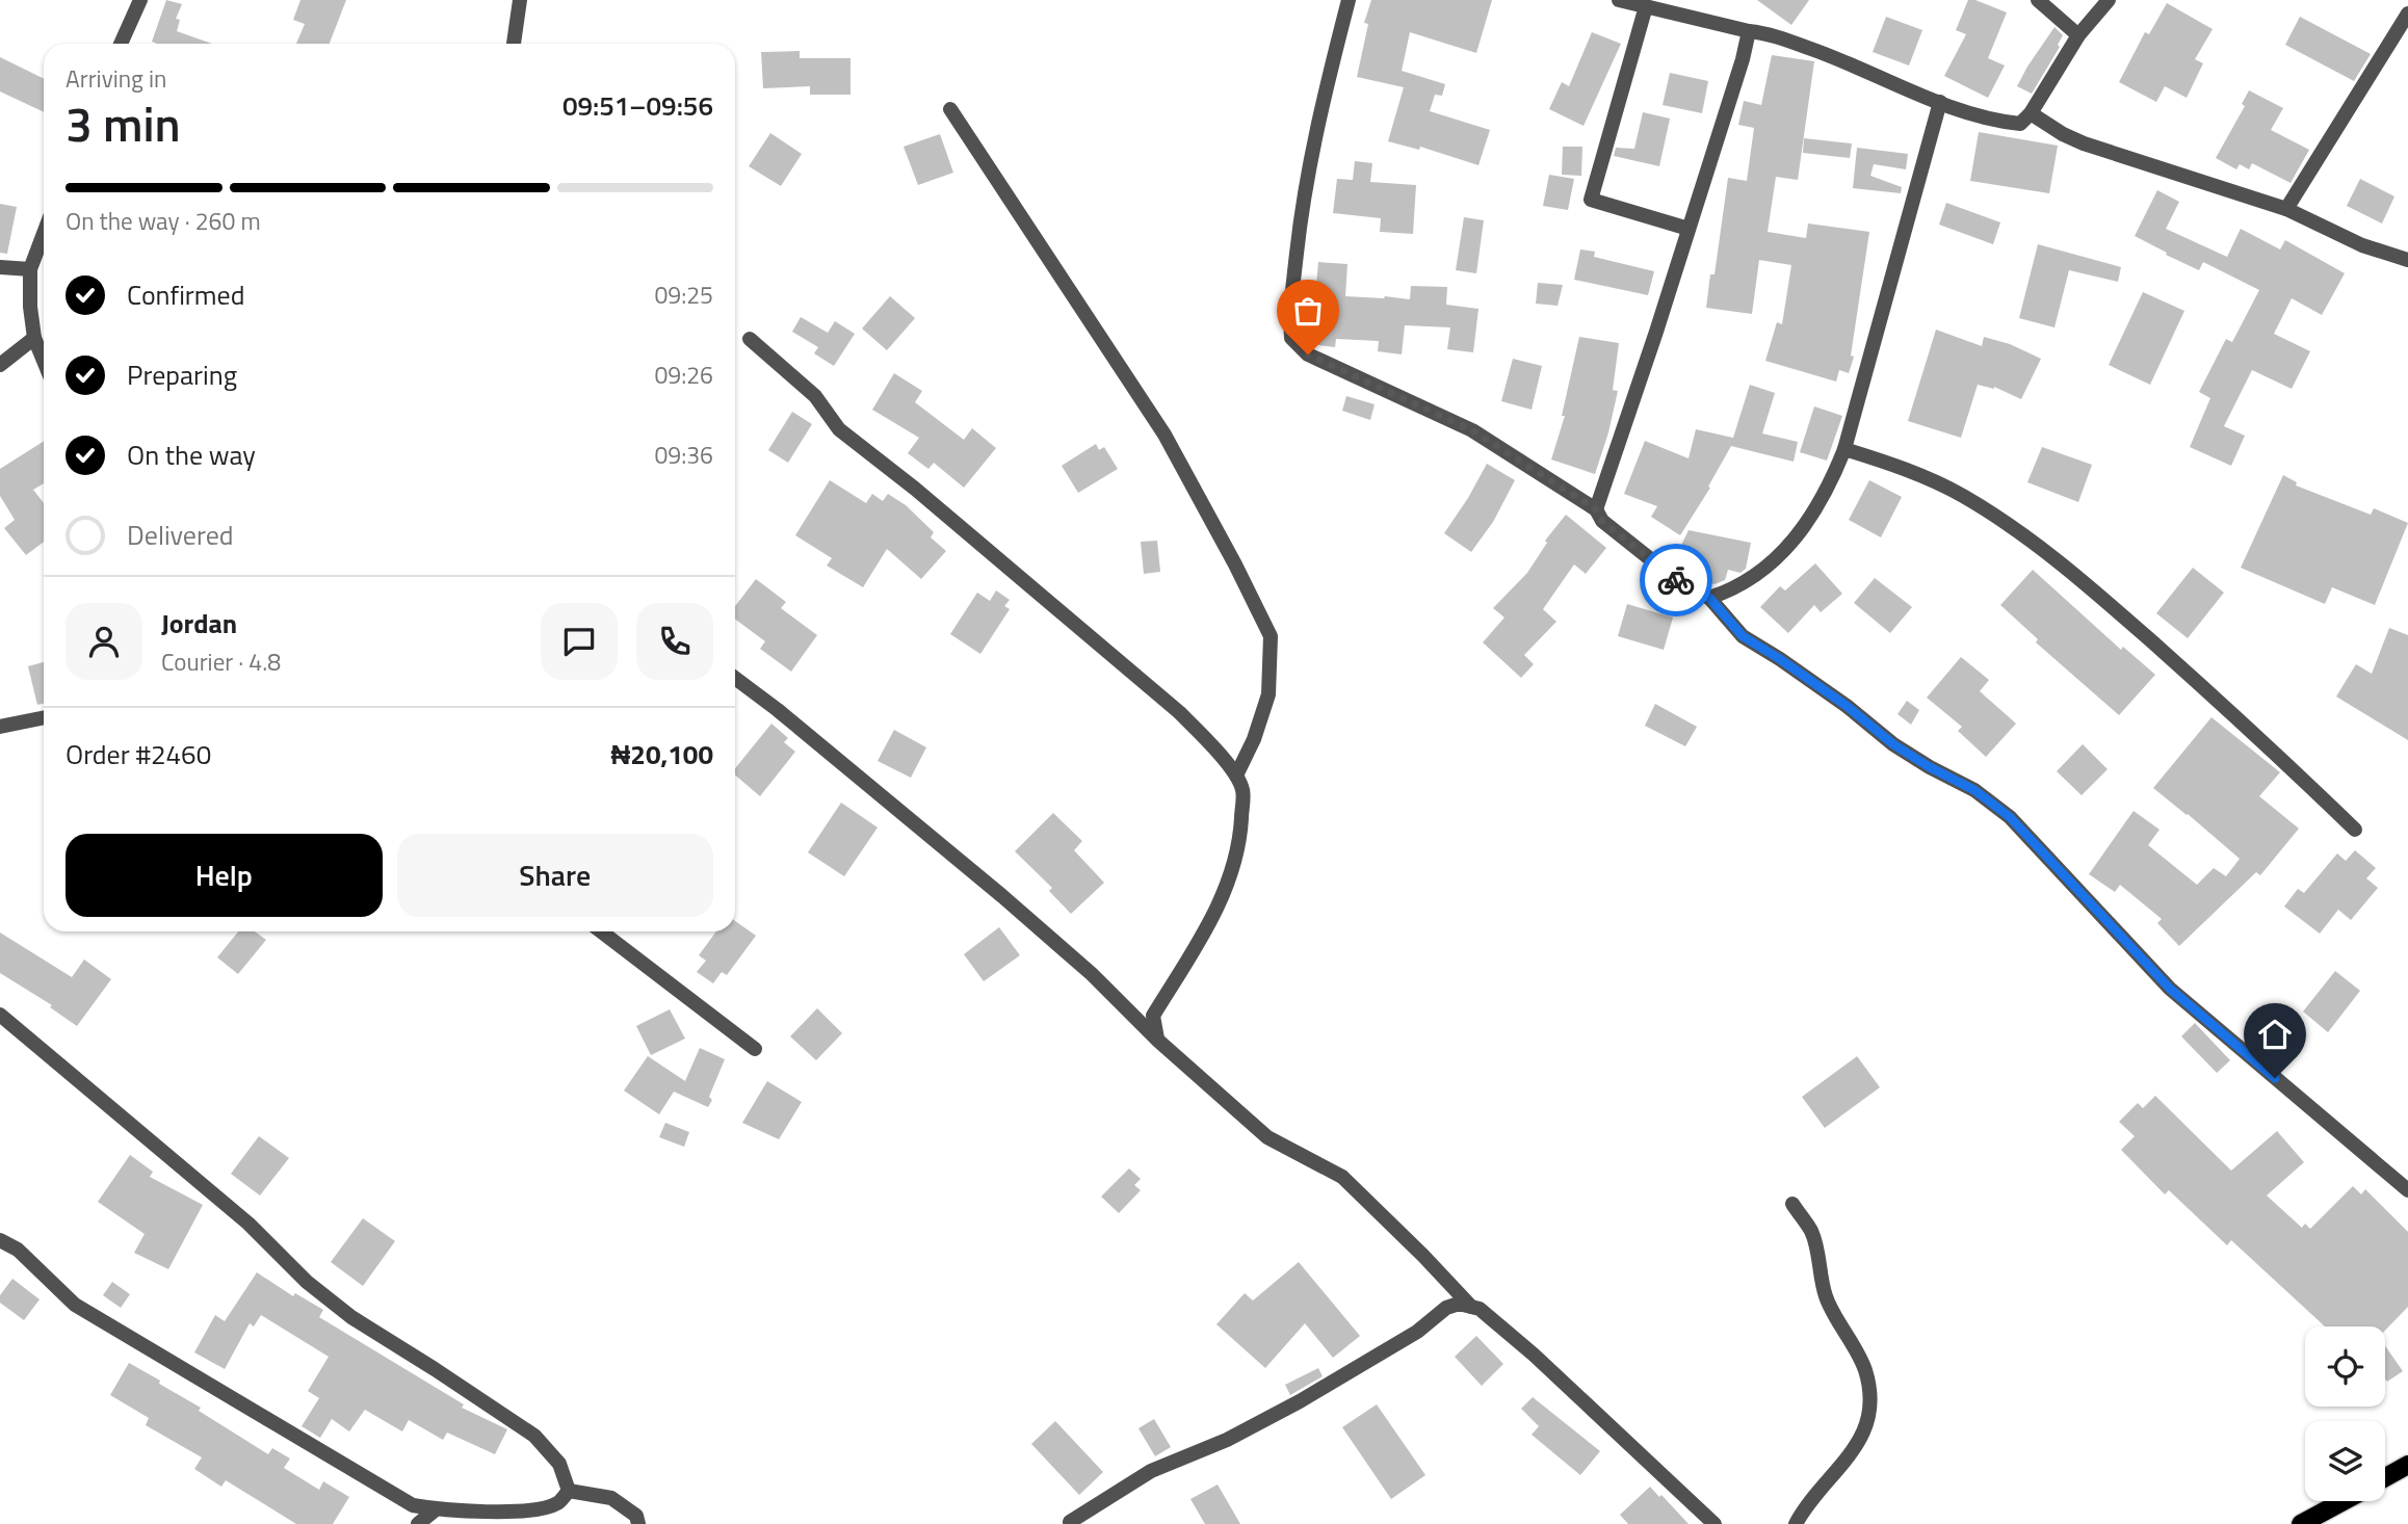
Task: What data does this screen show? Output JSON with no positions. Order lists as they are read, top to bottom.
{
  "page": {
    "heading": ["3 min", "Arriving in", "09:51–09:56"],
    "panel": [
      "Jordan",
      "Courier · 4.8",
      "Order #2460",
      "₦20,100"
    ],
    "bar": "On the way · 260 m",
    "list": [
      ["Confirmed", "09:25"],
      ["Preparing", "09:26"],
      ["On the way", "09:36"],
      "Delivered"
    ],
    "buttons": ["Help", "Share"]
  }
}
